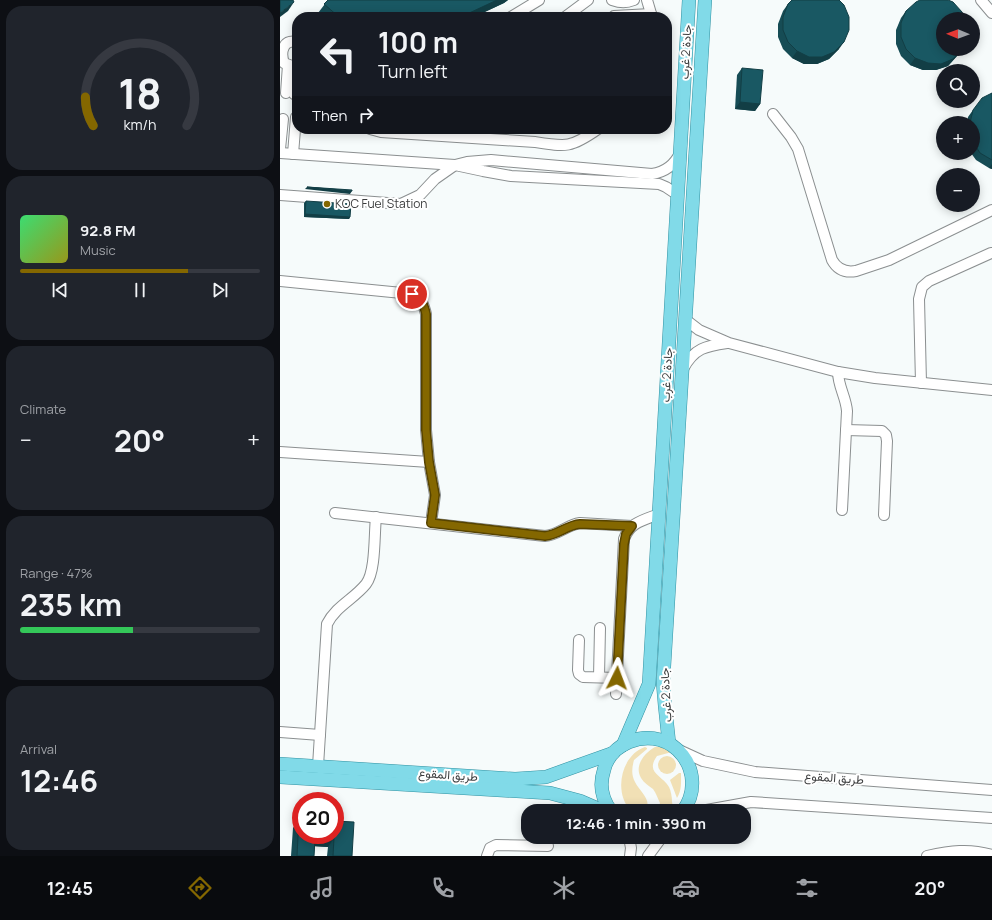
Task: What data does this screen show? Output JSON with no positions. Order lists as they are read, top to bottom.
{
  "streets": {
    "main road": ["جادة 2 غرب", "طريق المقوع"]
  },
  "crossings": [
    ["جادة 2 غرب", "طريق المقوع"]
  ],
  "places": ["KOC Fuel Station"],
  "north": "left",
  "page": {
    "map_buttons": ["+", "−"],
    "turn": ["100 m", "Turn left"],
    "then": "Then",
    "song": ["92.8 FM", "Music"],
    "tile": [
      "Climate",
      ["Range · 47%", "235 km"],
      ["Arrival", "12:46"]
    ],
    "heat": ["−", "20°", "+"],
    "limit": "20",
    "trip": "12:46 · 1 min · 390 m",
    "tabs": ["12:45", "20°"],
    "gauge": ["18", "km/h"]
  }
}
